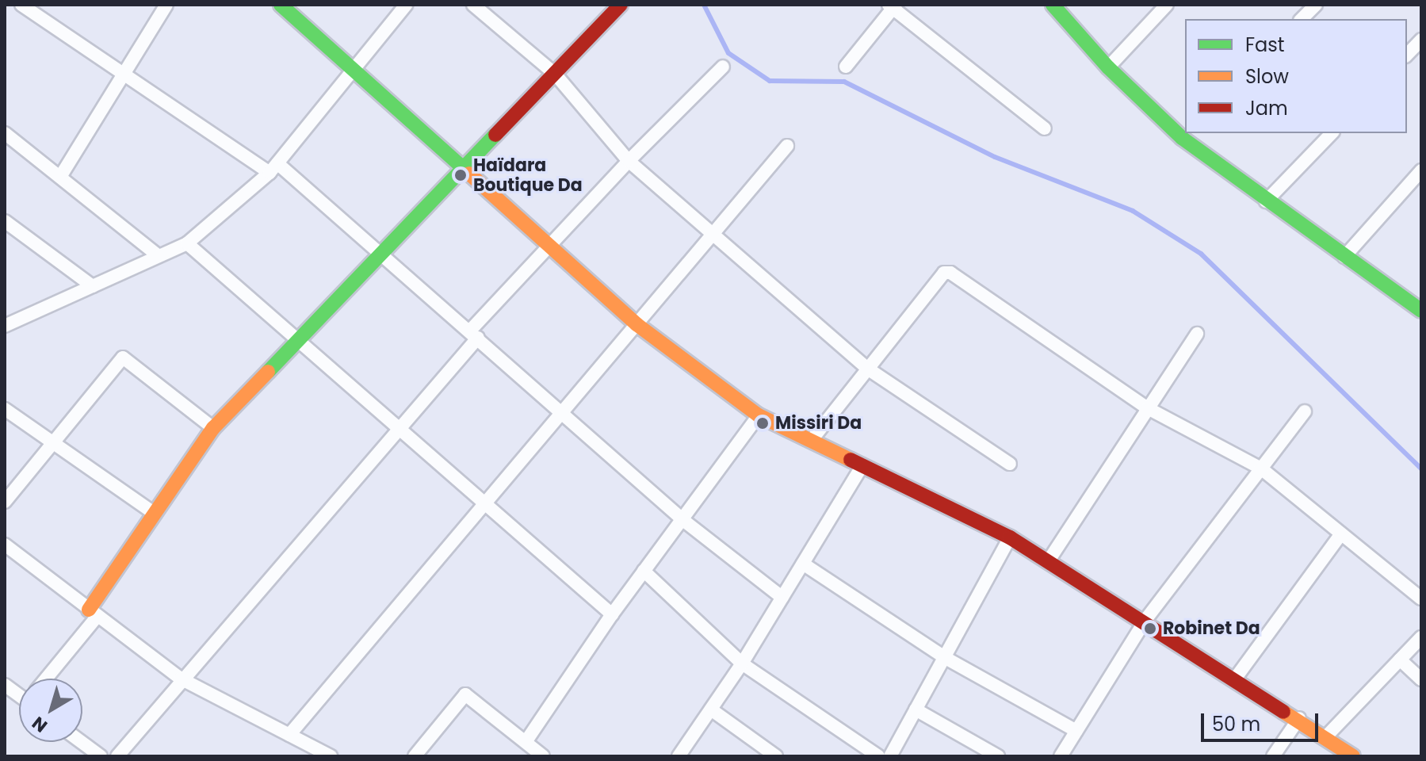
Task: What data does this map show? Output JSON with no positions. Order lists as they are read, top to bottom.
{
  "places": ["Haïdara Boutique Da", "Missiri Da", "Robinet Da"],
  "legend": ["Fast", "Slow", "Jam"],
  "scale_bar": "50 m",
  "north": "bottom left"
}
